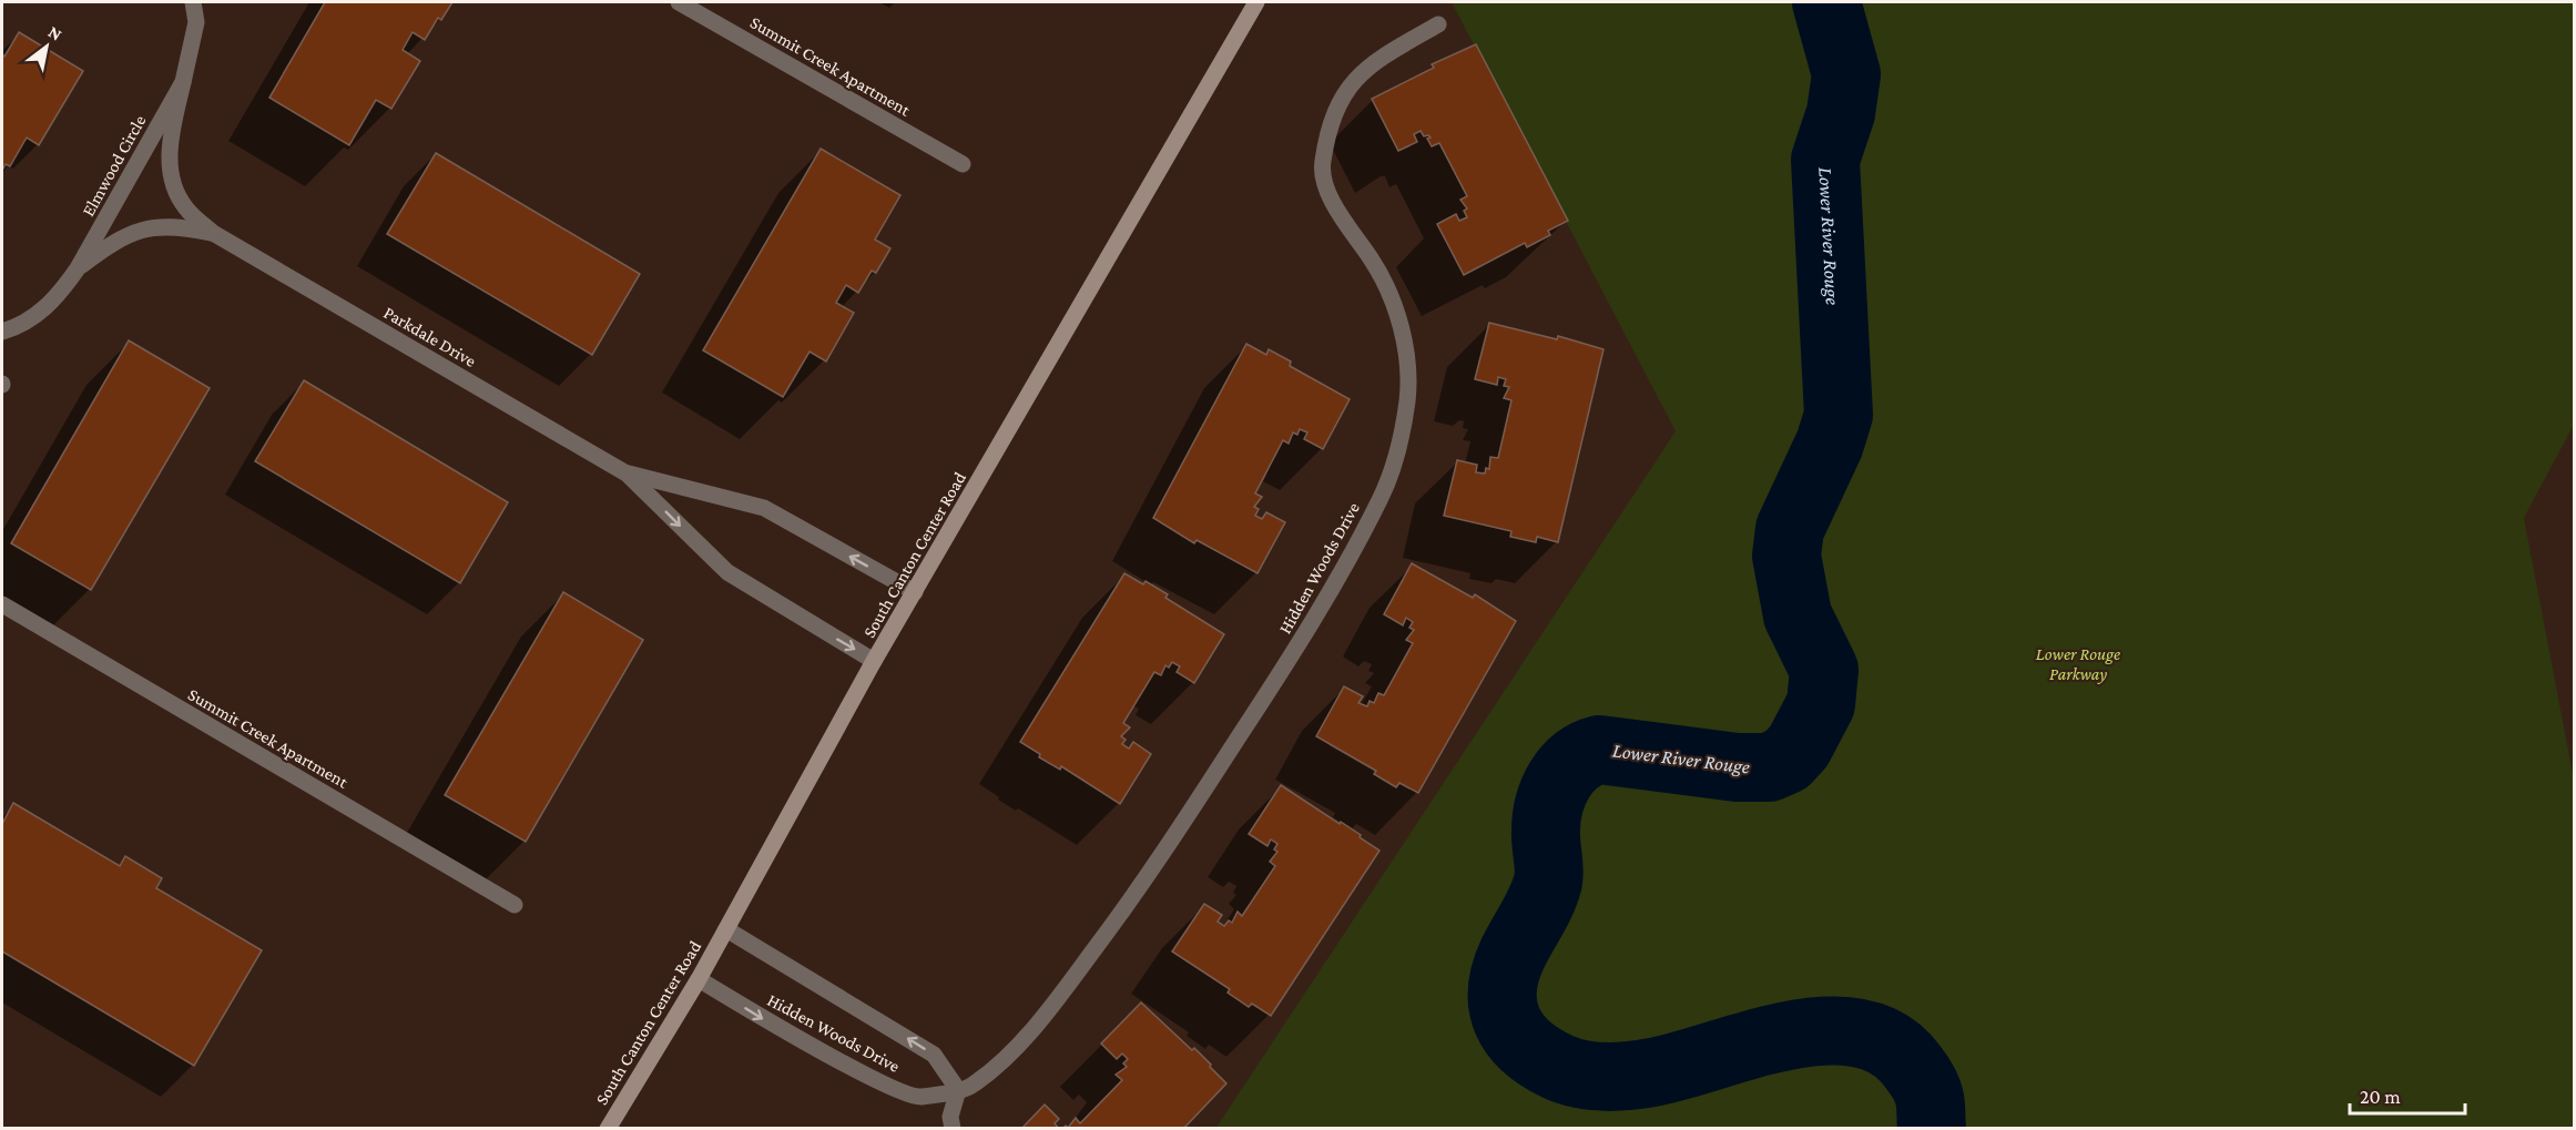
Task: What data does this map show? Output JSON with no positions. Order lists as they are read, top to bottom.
{
  "streets": {
    "main road": ["South Canton Center Road"],
    "street": [
      "Summit Creek Apartment",
      "Elmwood Circle",
      "Parkdale Drive",
      "Hidden Woods Drive"
    ]
  },
  "crossings": [
    ["Elmwood Circle", "Parkdale Drive"],
    ["Parkdale Drive", "South Canton Center Road"],
    ["South Canton Center Road", "Hidden Woods Drive"]
  ],
  "water": ["Lower River Rouge"],
  "parks": ["Lower Rouge Parkway"],
  "scale_bar": "20 m",
  "north": "top right"
}
